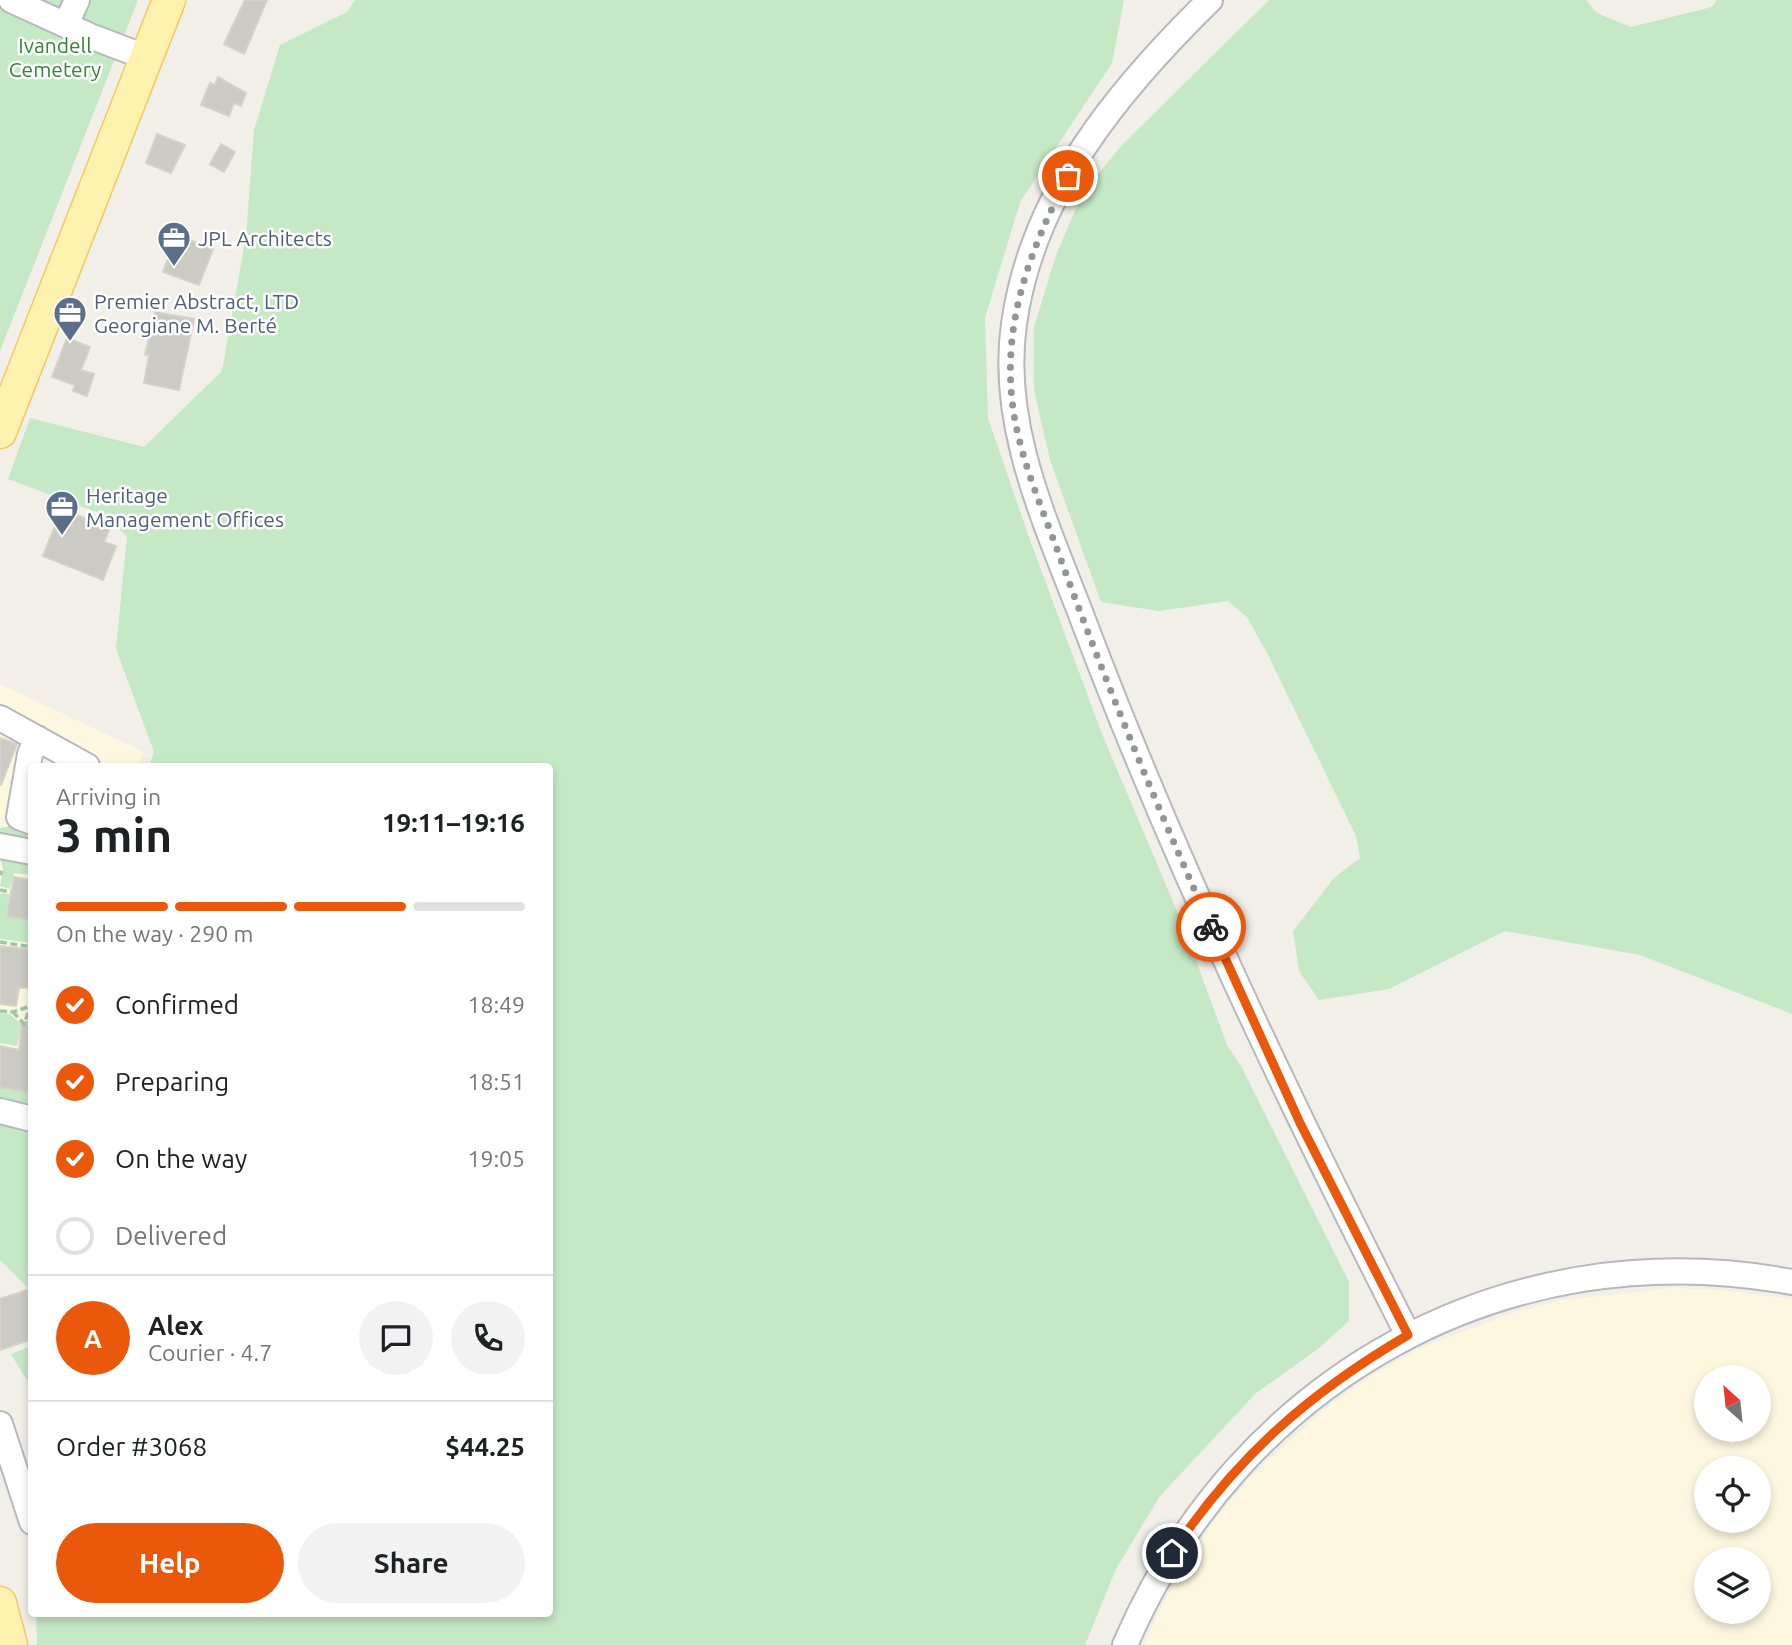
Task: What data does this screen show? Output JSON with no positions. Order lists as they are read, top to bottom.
{
  "parks": ["Ivandell Cemetery"],
  "places": {
    "office": ["JPL Architects", "Premier Abstract, LTD Georgiane M. Berté", "Heritage Management Offices"]
  },
  "north": "top left",
  "page": {
    "heading": ["3 min", "Arriving in", "19:11–19:16"],
    "panel": [
      "Alex",
      "Courier · 4.7",
      "Order #3068",
      "$44.25"
    ],
    "bar": "On the way · 290 m",
    "list": [
      ["Confirmed", "18:49"],
      ["Preparing", "18:51"],
      ["On the way", "19:05"],
      "Delivered"
    ],
    "round": "A",
    "buttons": ["Help", "Share"]
  }
}
